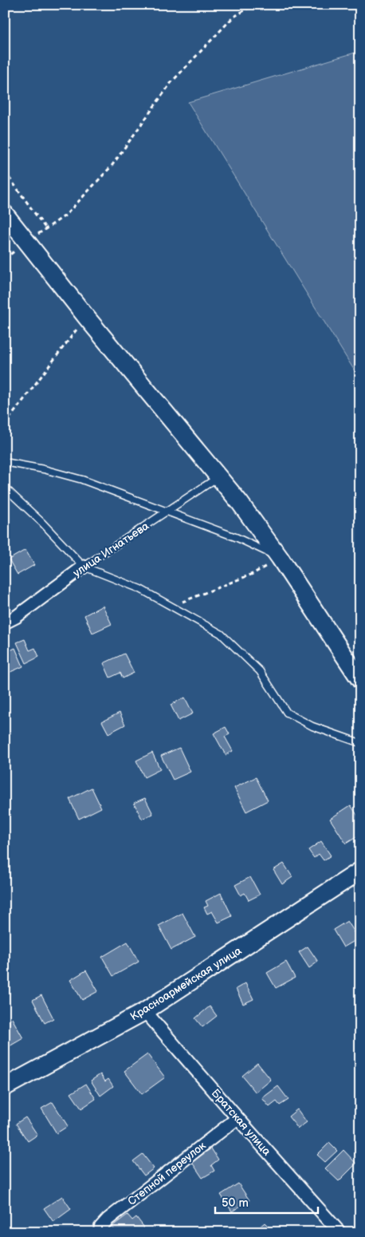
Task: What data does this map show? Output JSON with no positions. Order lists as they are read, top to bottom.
{
  "streets": {
    "street": [
      "улица Игнатьева",
      "Красноармейская улица",
      "Братская улица",
      "Степной переулок"
    ]
  },
  "crossings": [
    ["Красноармейская улица", "Братская улица"],
    ["Братская улица", "Степной переулок"]
  ],
  "scale_bar": "50 m"
}
